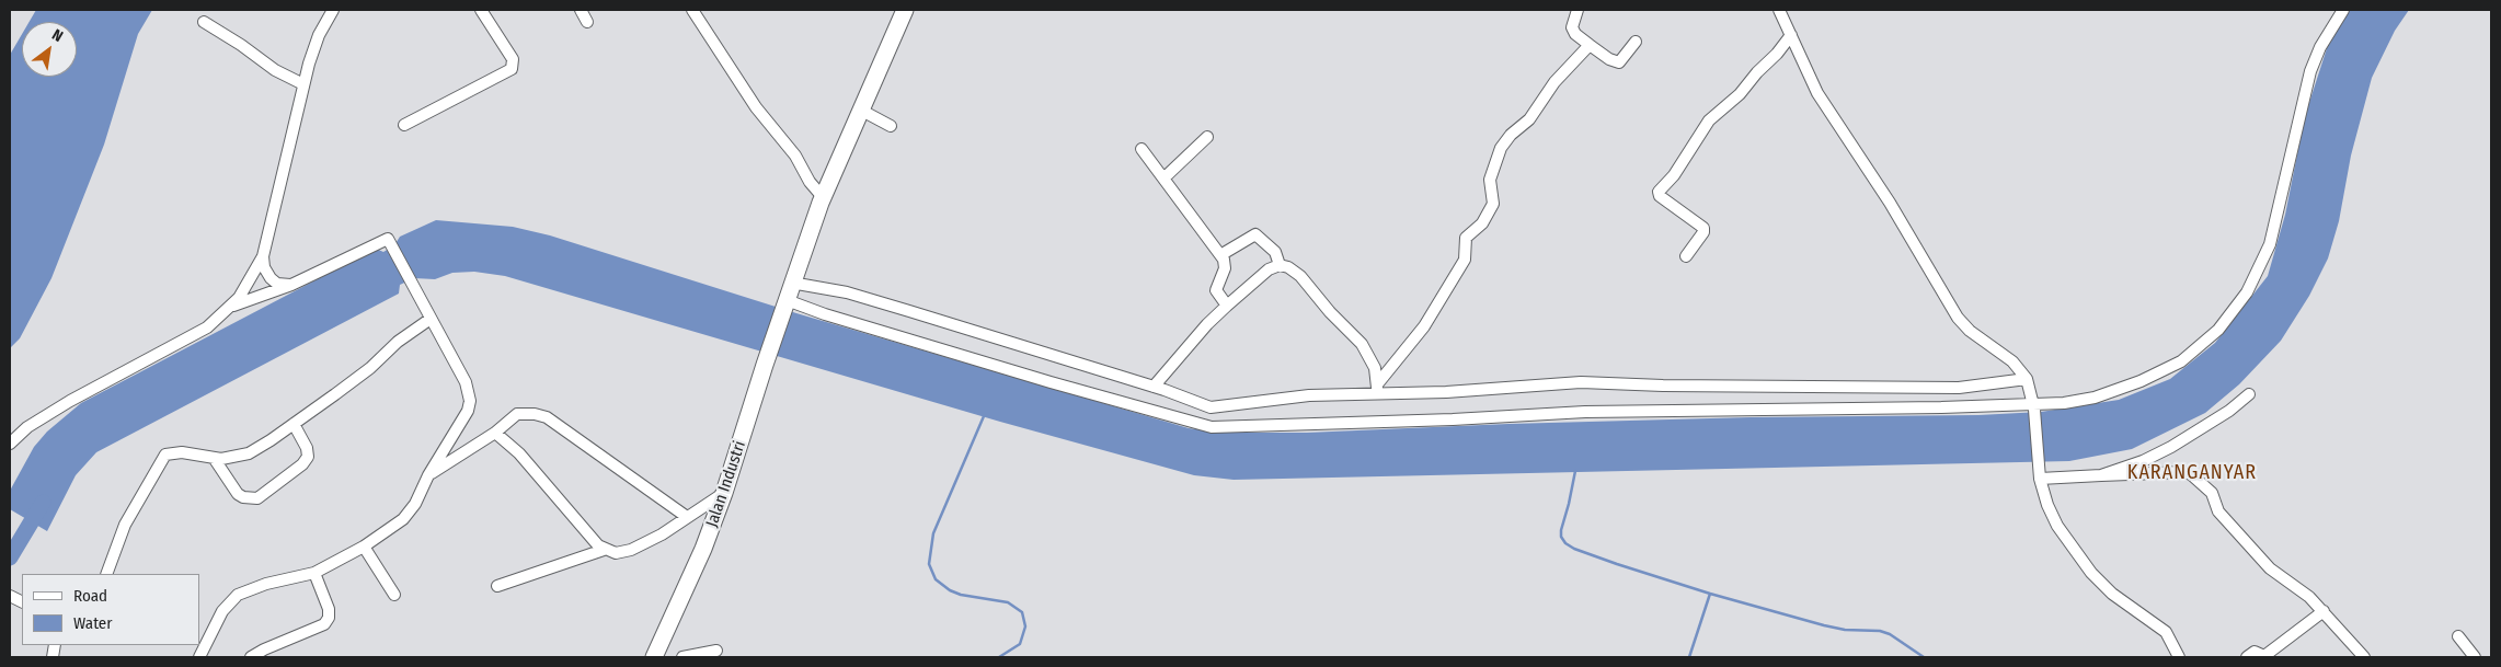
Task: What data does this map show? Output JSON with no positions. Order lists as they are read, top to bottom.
{
  "streets": {
    "main road": ["Jalan Industri"]
  },
  "districts": ["KARANGANYAR"],
  "legend": ["Road", "Water"],
  "north": "top right"
}
